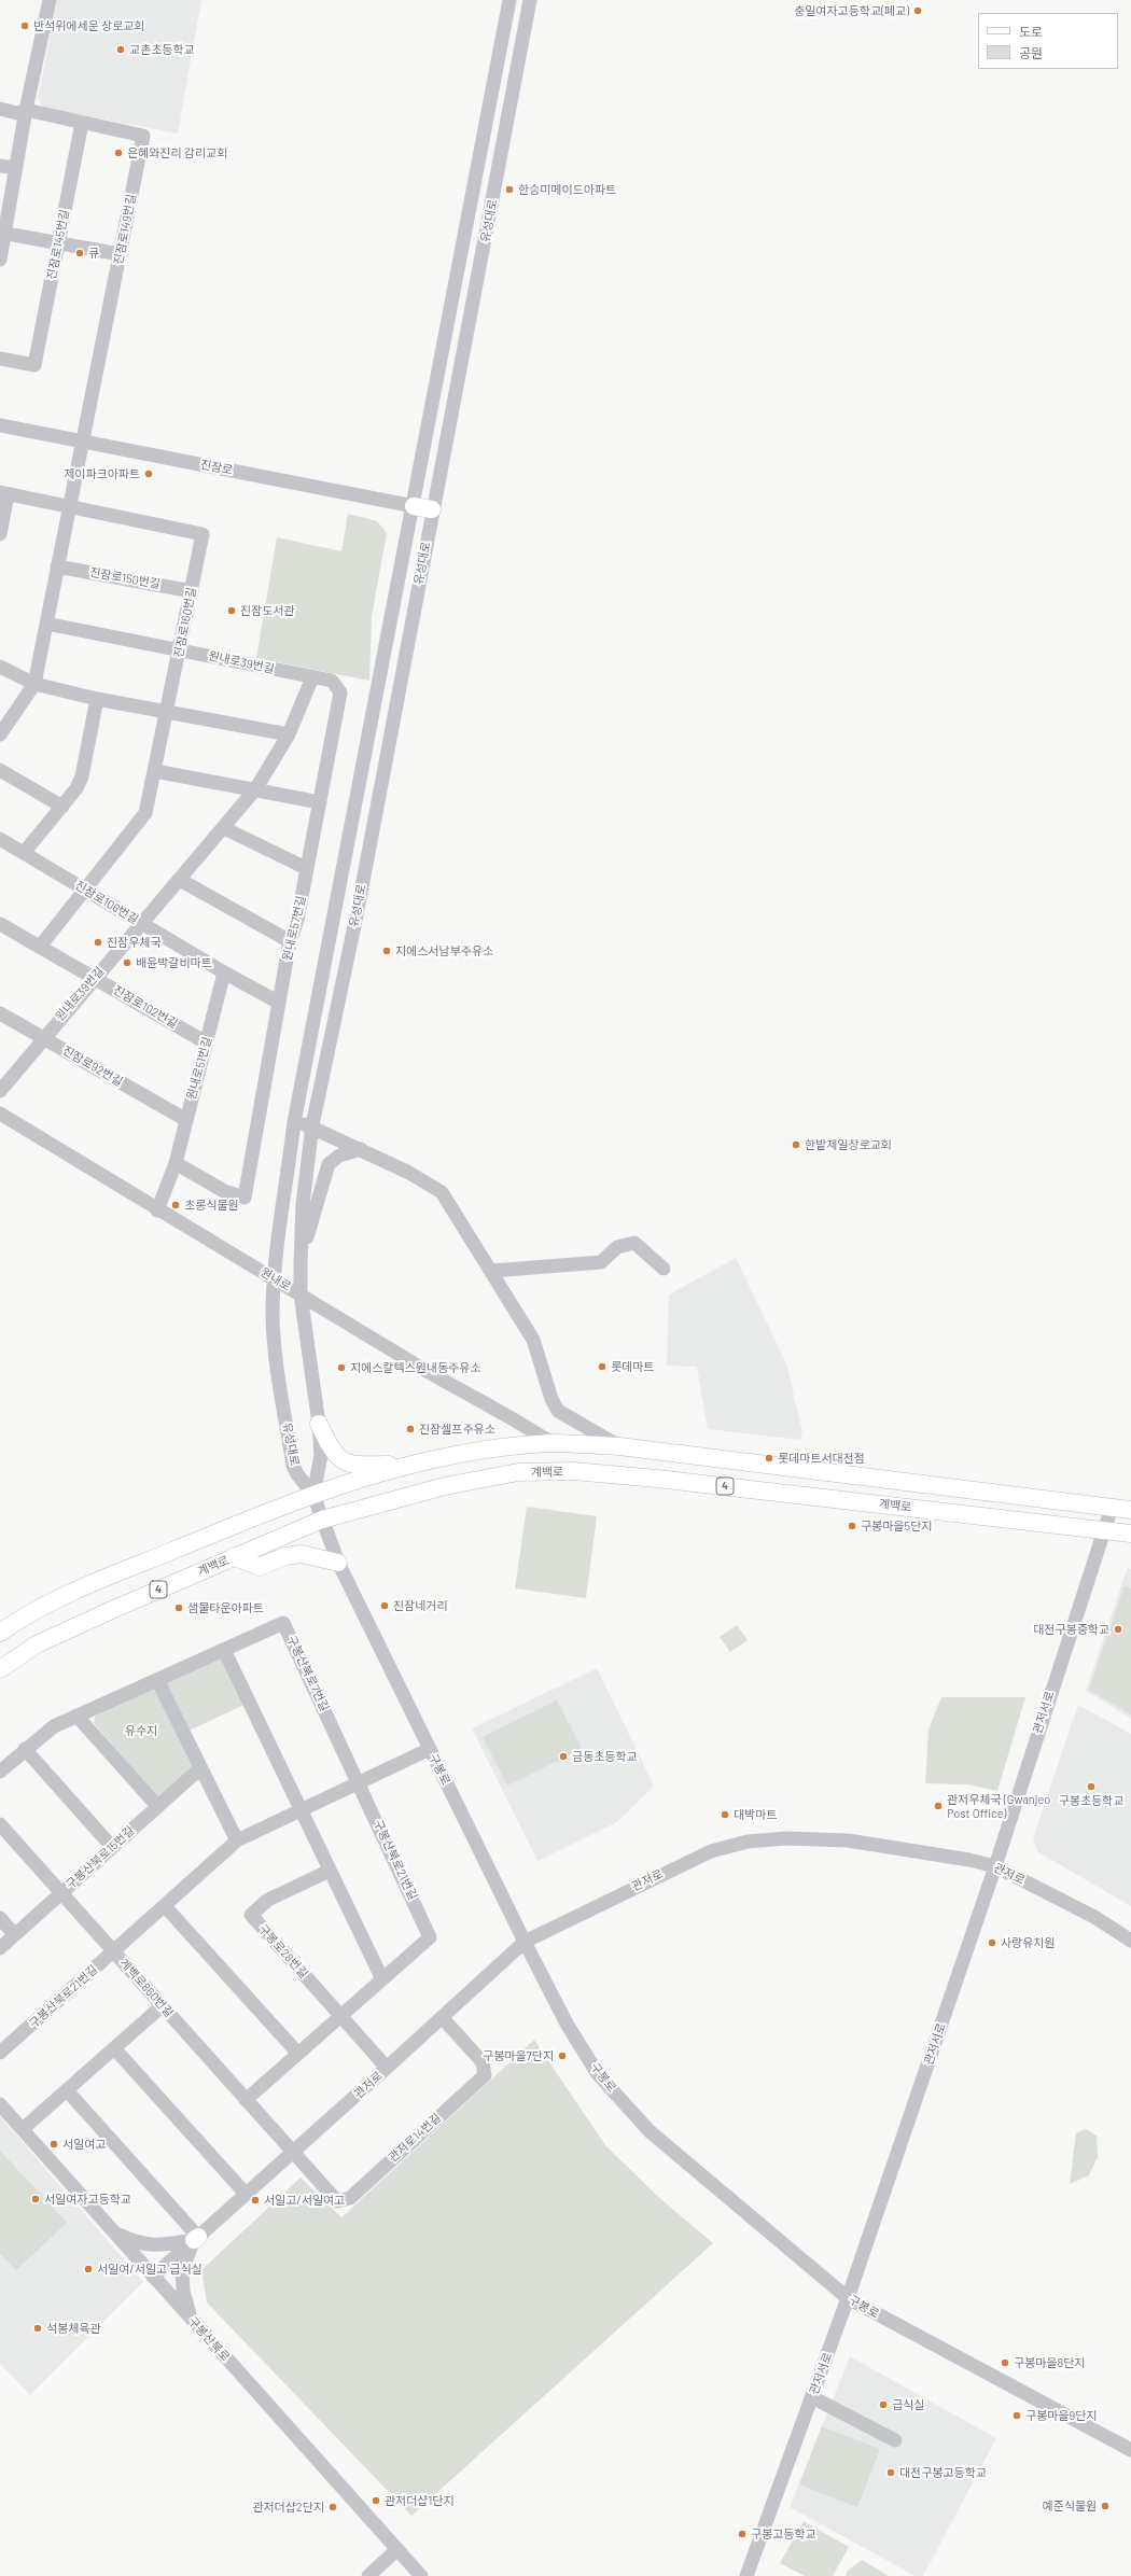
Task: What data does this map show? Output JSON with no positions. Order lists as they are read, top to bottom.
{
  "streets": {
    "main road": ["진잠로", "계백로", "4"],
    "street": [
      "유성대로",
      "진잠로149번길",
      "진잠로145번길",
      "진잠로150번길",
      "진잠로160번길",
      "원내로39번길",
      "진잠로106번길",
      "원내로57번길",
      "진잠로102번길",
      "진잠로92번길",
      "원내로51번길",
      "원내로",
      "구봉산북로7번길",
      "관저서로",
      "구봉로",
      "구봉산북로15번길",
      "구봉산북로21번길",
      "관저로",
      "구봉로28번길",
      "계백로860번길",
      "관저로14번길",
      "구봉산북로"
    ]
  },
  "crossings": [
    ["유성대로", "진잠로"],
    ["유성대로", "원내로"],
    ["유성대로", "4"],
    ["유성대로", "구봉로"],
    ["진잠로149번길", "진잠로145번길"],
    ["진잠로149번길", "진잠로"],
    ["진잠로150번길", "진잠로160번길"],
    ["진잠로160번길", "원내로39번길"],
    ["진잠로160번길", "진잠로106번길"],
    ["원내로39번길", "진잠로106번길"],
    ["원내로39번길", "원내로57번길"],
    ["원내로39번길", "진잠로102번길"],
    ["원내로39번길", "진잠로92번길"],
    ["진잠로106번길", "원내로57번길"],
    ["진잠로106번길", "원내로51번길"],
    ["원내로57번길", "원내로51번길"],
    ["진잠로102번길", "원내로51번길"],
    ["진잠로92번길", "원내로51번길"],
    ["원내로51번길", "원내로"],
    ["원내로", "4"],
    ["계백로", "관저서로"],
    ["계백로", "구봉로"],
    ["4", "관저서로"],
    ["4", "구봉로"],
    ["구봉산북로7번길", "구봉산북로21번길"],
    ["관저서로", "구봉로"],
    ["관저서로", "관저로"],
    ["구봉로", "구봉산북로21번길"],
    ["구봉로", "관저로"],
    ["구봉산북로15번길", "계백로860번길"],
    ["구봉산북로21번길", "계백로860번길"],
    ["관저로", "구봉로28번길"],
    ["관저로", "계백로860번길"],
    ["관저로", "관저로14번길"],
    ["관저로", "구봉산북로"],
    ["계백로860번길", "관저로14번길"]
  ],
  "parks": ["유수지"],
  "places": [
    "충일여자고등학교(폐교)",
    "반석위에세운 장로교회",
    "교촌초등학교",
    "은혜와진리 감리교회",
    "한승미메이드아파트",
    "큐",
    "제이파크아파트",
    "진잠도서관",
    "진잠우체국",
    "지에스서남부주유소",
    "배윤박갈비마트",
    "한밭제일장로교회",
    "초롱식물원",
    "롯데마트",
    "지에스칼텍스원내동주유소",
    "진잠셀프주유소",
    "롯데마트서대전점",
    "구봉마을5단지",
    "진잠네거리",
    "샘물타운아파트",
    "대전구봉중학교",
    "금동초등학교",
    "구봉초등학교",
    "관저우체국 (Gwanjeo Post Office)",
    "대박마트",
    "사랑유치원",
    "구봉마을7단지",
    "서일여고",
    "서일여자고등학교",
    "서일고/서일여고",
    "서일여/서일고 급식실",
    "석봉체육관",
    "구봉마을8단지",
    "급식실",
    "구봉마을9단지",
    "대전구봉고등학교",
    "관저더샵1단지",
    "예준식물원",
    "관저더샵2단지",
    "구봉고등학교"
  ],
  "legend": ["도로", "공원"]
}
